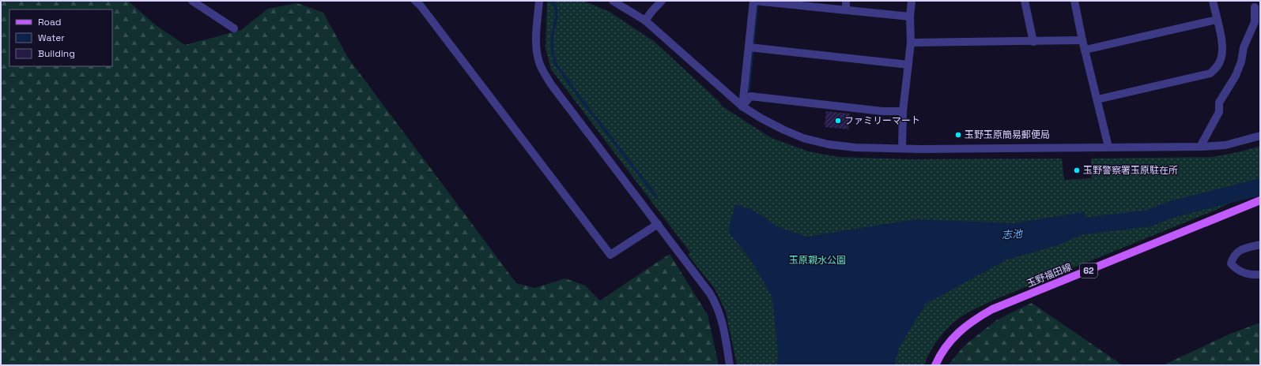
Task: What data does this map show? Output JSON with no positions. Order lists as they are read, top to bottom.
{
  "streets": {
    "main road": ["62", "玉野福田線"]
  },
  "water": ["志池"],
  "parks": ["玉原親水公園"],
  "places": ["ファミリーマート", "玉野玉原簡易郵便局", "玉野警察署玉原駐在所"],
  "legend": ["Road", "Water", "Building"]
}
